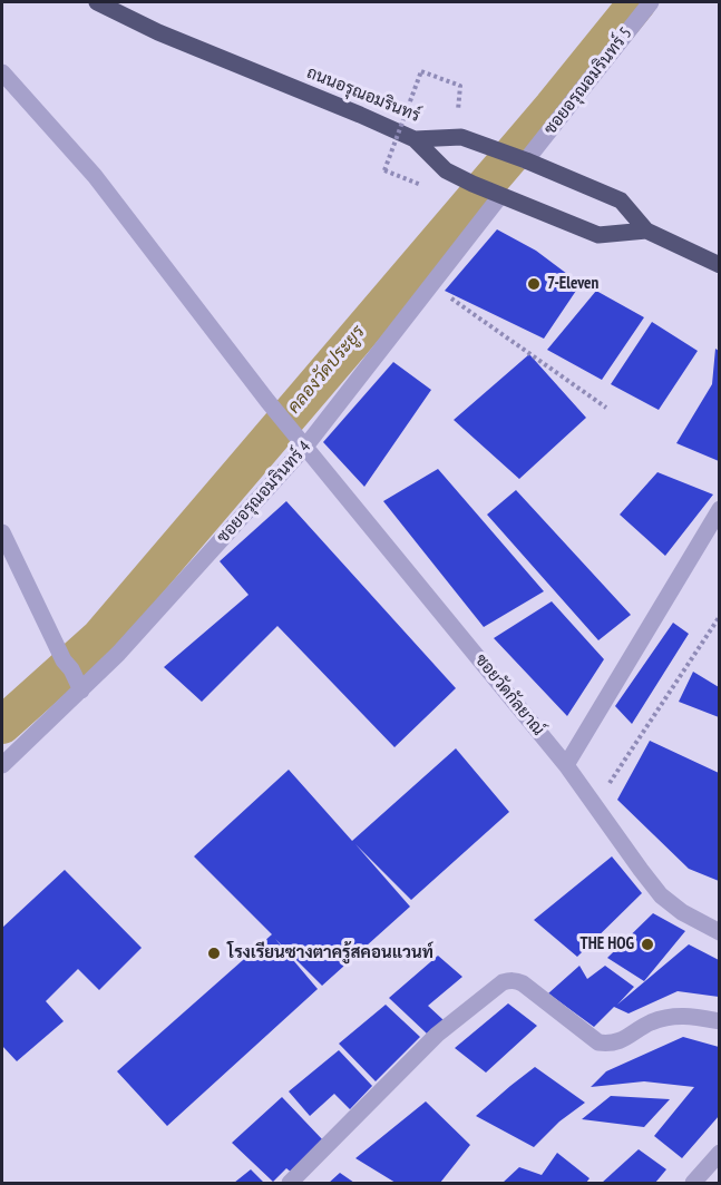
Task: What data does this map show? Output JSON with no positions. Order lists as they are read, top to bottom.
{
  "streets": {
    "main road": ["ถนนอรุณอมรินทร์"],
    "street": ["ซอยอรุณอมรินทร์ 5", "ซอยอรุณอมรินทร์ 4", "ซอยวัดกัลยาณ์"]
  },
  "crossings": [
    ["ซอยอรุณอมรินทร์ 5", "ถนนอรุณอมรินทร์"],
    ["ซอยอรุณอมรินทร์ 4", "ซอยวัดกัลยาณ์"]
  ],
  "water": ["คลองวัดประยูร"],
  "places": ["7-Eleven", "THE HOG", "โรงเรียนซางตาครู้สคอนแวนท์"]
}
